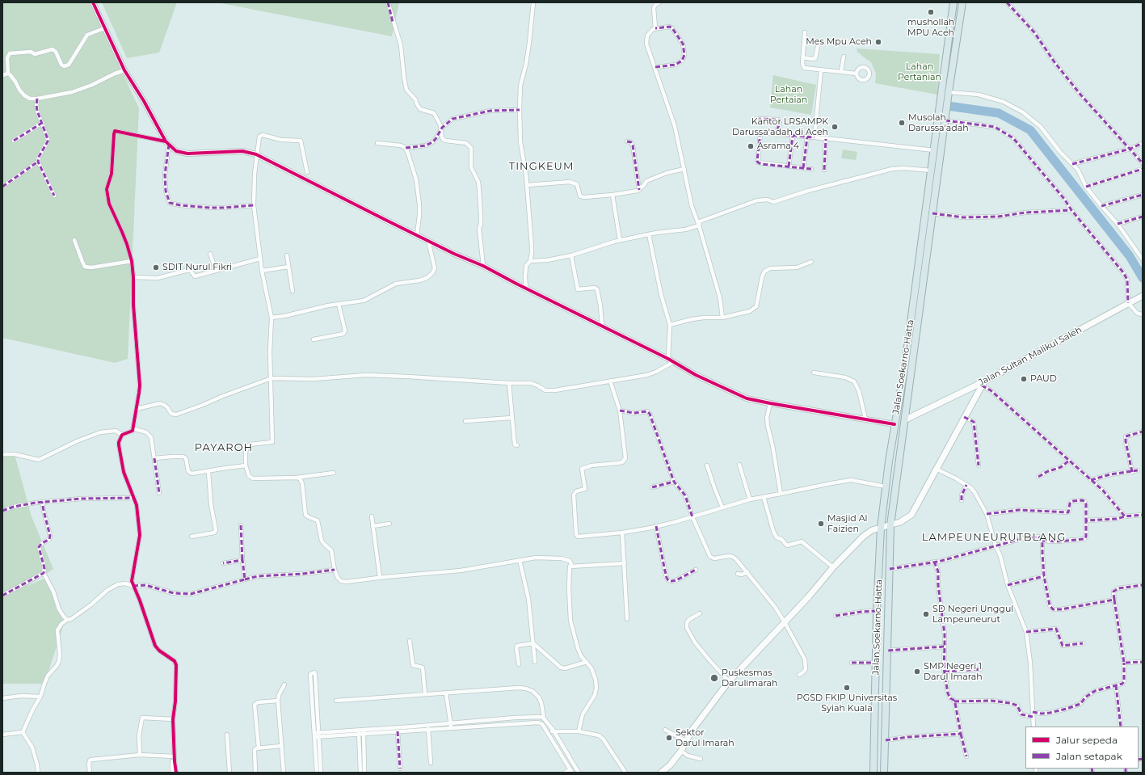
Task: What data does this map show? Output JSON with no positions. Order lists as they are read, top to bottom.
{
  "streets": {
    "highway": ["Jalan Soekarno-Hatta"],
    "main road": ["Jalan Sultan Malikul Saleh"]
  },
  "crossings": [
    ["Jalan Sultan Malikul Saleh", "Jalan Soekarno-Hatta"]
  ],
  "districts": ["TINGKEUM", "PAYAROH", "LAMPEUNEURUTBLANG"],
  "parks": ["Lahan Pertanian", "Lahan Pertaian"],
  "places": [
    "mushollah MPU Aceh",
    "Mes Mpu Aceh",
    "Musolah Darussa'adah",
    "Kantor LRSAMPK Darussa'adah di Aceh",
    "Asrama 4",
    "SDIT Nurul Fikri",
    "PAUD",
    "Masjid Al Faizien",
    "SD Negeri Unggul Lampeuneurut",
    "SMP Negeri 1 Darul Imarah",
    "Puskesmas Darulimarah",
    "PGSD FKIP Universitas Syiah Kuala",
    "Sektor Darul Imarah"
  ],
  "legend": ["Jalur sepeda", "Jalan setapak"]
}
